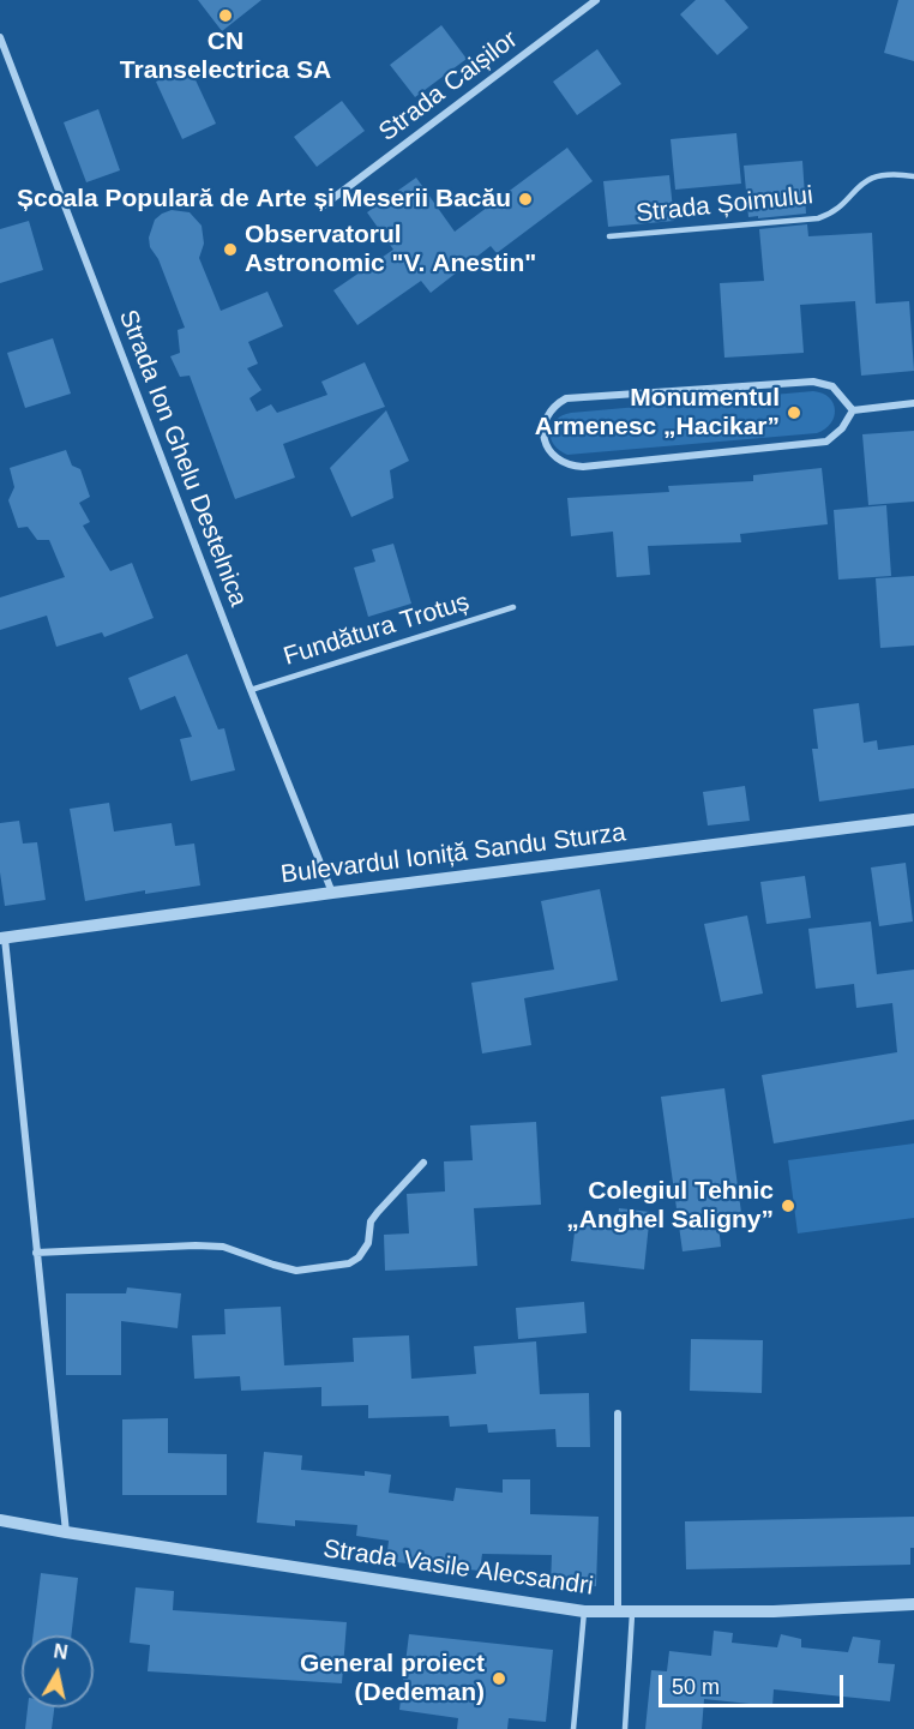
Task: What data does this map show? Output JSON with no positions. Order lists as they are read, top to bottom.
{
  "streets": {
    "street": [
      "Strada Caișilor",
      "Strada Ion Ghelu Destelnica",
      "Bulevardul Ioniță Sandu Sturza",
      "Strada Vasile Alecsandri"
    ],
    "lane": ["Strada Șoimului", "Fundătura Trotuș"]
  },
  "crossings": [
    ["Strada Ion Ghelu Destelnica", "Fundătura Trotuș"],
    ["Strada Ion Ghelu Destelnica", "Bulevardul Ioniță Sandu Sturza"]
  ],
  "places": [
    "CN Transelectrica SA",
    "Școala Populară de Arte și Meserii Bacău",
    "Observatorul Astronomic \"V. Anestin\"",
    "Monumentul Armenesc „Hacikar”",
    "Colegiul Tehnic „Anghel Saligny”",
    "General proiect (Dedeman)"
  ],
  "scale_bar": "50 m",
  "north": "top"
}
